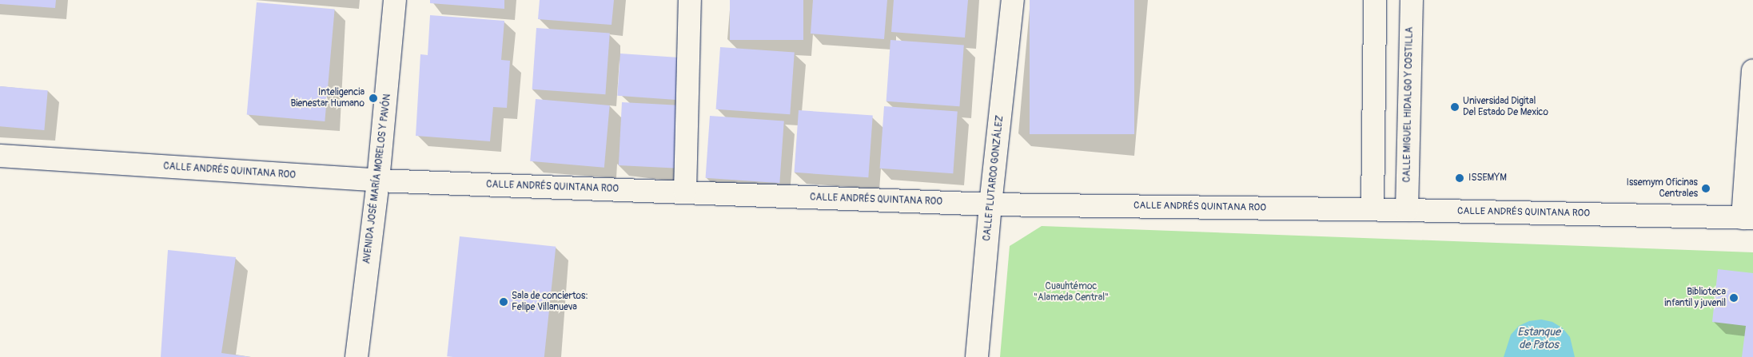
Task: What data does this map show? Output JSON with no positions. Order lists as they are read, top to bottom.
{
  "streets": {
    "street": [
      "CALLE MIGUEL HIDALGO Y COSTILLA",
      "CALLE ANDRÉS QUINTANA ROO",
      "CALLE PLUTARCO GONZÁLEZ",
      "AVENIDA JOSÉ MARÍA MORELOS Y PAVÓN"
    ]
  },
  "crossings": [
    ["CALLE MIGUEL HIDALGO Y COSTILLA", "CALLE ANDRÉS QUINTANA ROO"],
    ["CALLE ANDRÉS QUINTANA ROO", "CALLE PLUTARCO GONZÁLEZ"],
    ["CALLE ANDRÉS QUINTANA ROO", "AVENIDA JOSÉ MARÍA MORELOS Y PAVÓN"]
  ],
  "water": ["Estanque de Patos"],
  "parks": ["Cuauhtémoc \"Alameda Central\""],
  "places": [
    "Inteligencia Bienestar Humano",
    "Universidad Digital Del Estado De Mexico",
    "ISSEMYM",
    "Issemym Oficinas Centrales",
    "Biblioteca infantil y juvenil",
    "Sala de conciertos: Felipe Villanueva"
  ]
}
